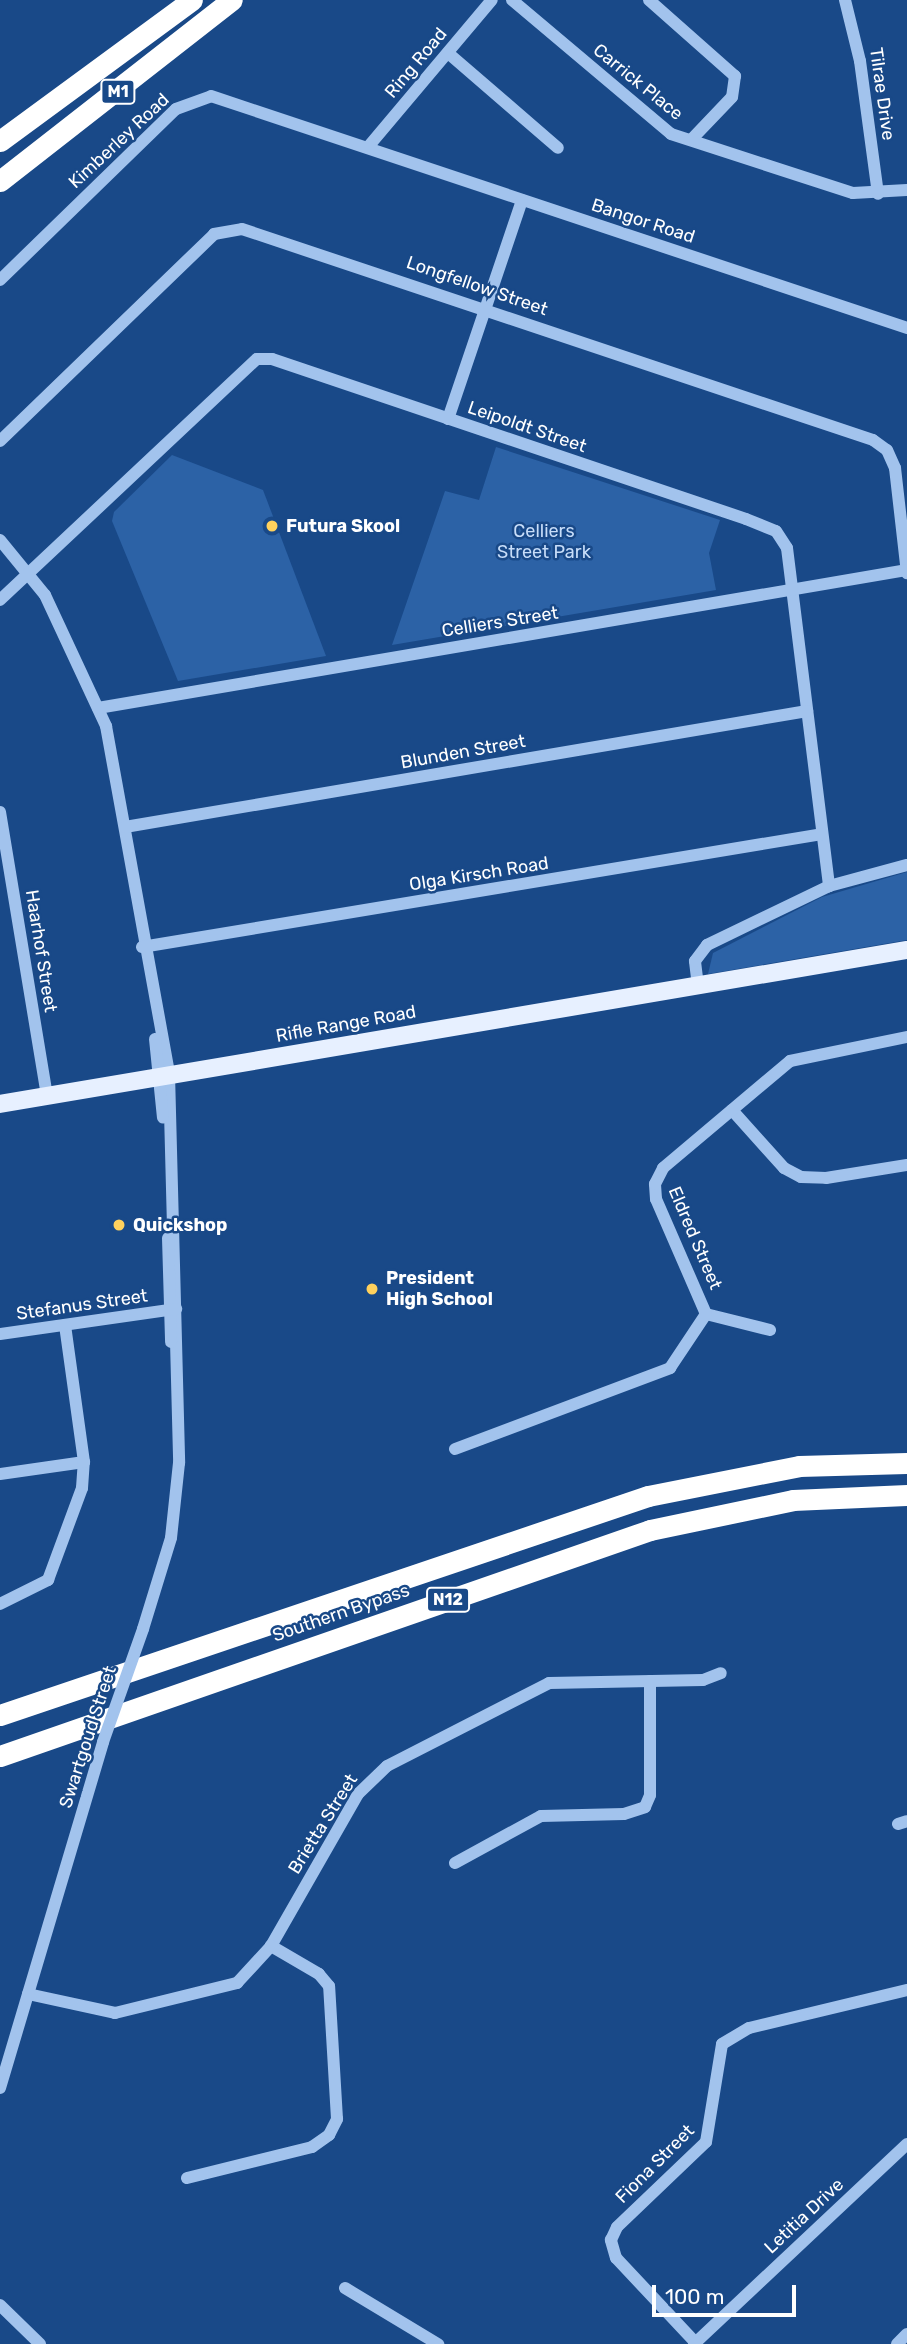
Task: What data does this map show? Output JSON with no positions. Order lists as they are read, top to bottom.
{
  "streets": {
    "highway": ["M1", "N12", "Southern Bypass"],
    "main road": ["Rifle Range Road"],
    "street": [
      "Ring Road",
      "Carrick Place",
      "Tilrae Drive",
      "Kimberley Road",
      "Bangor Road",
      "Longfellow Street",
      "Leipoldt Street",
      "Celliers Street",
      "Blunden Street",
      "Olga Kirsch Road",
      "Haarhof Street",
      "Eldred Street",
      "Stefanus Street",
      "Swartgoud Street",
      "Brietta Street",
      "Fiona Street",
      "Letitia Drive"
    ]
  },
  "crossings": [
    ["Ring Road", "Kimberley Road"],
    ["Ring Road", "Bangor Road"],
    ["Kimberley Road", "Bangor Road"],
    ["Longfellow Street", "Celliers Street"],
    ["Leipoldt Street", "Celliers Street"],
    ["Leipoldt Street", "Blunden Street"],
    ["Leipoldt Street", "Olga Kirsch Road"],
    ["Leipoldt Street", "Swartgoud Street"],
    ["Celliers Street", "Swartgoud Street"],
    ["Blunden Street", "Swartgoud Street"],
    ["Olga Kirsch Road", "Swartgoud Street"],
    ["Haarhof Street", "Rifle Range Road"],
    ["Rifle Range Road", "Swartgoud Street"],
    ["Stefanus Street", "Swartgoud Street"],
    ["Swartgoud Street", "Brietta Street"],
    ["Fiona Street", "Letitia Drive"]
  ],
  "parks": ["Celliers Street Park"],
  "places": ["Futura Skool", "Quickshop", "President High School"],
  "scale_bar": "100 m"
}
